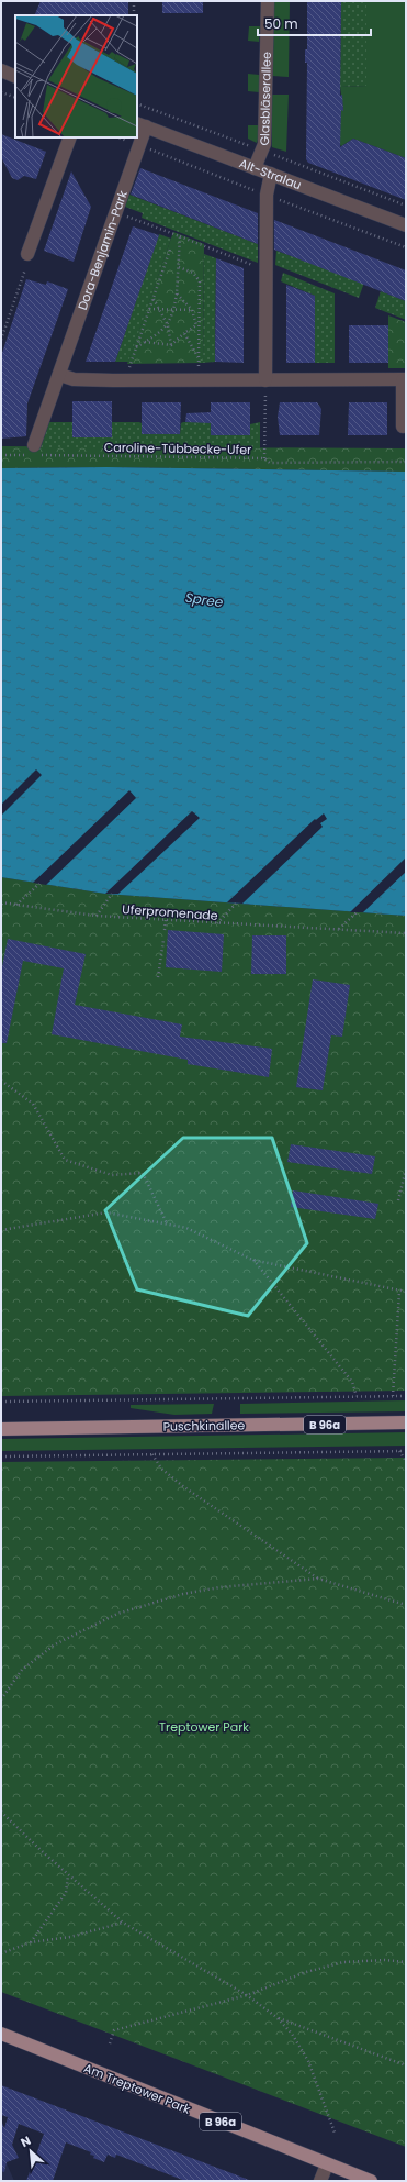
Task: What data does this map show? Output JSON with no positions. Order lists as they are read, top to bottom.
{
  "streets": {
    "main road": ["B 96a", "Puschkinallee", "Am Treptower Park"],
    "street": ["Glasbläserallee", "Alt-Stralau", "Dora-Benjamin-Park"],
    "path": ["Caroline-Tübbecke-Ufer", "Uferpromenade"]
  },
  "crossings": [
    ["Glasbläserallee", "Alt-Stralau"],
    ["Alt-Stralau", "Dora-Benjamin-Park"]
  ],
  "water": ["Spree"],
  "parks": ["Treptower Park"],
  "scale_bar": "50 m",
  "north": "top left"
}
